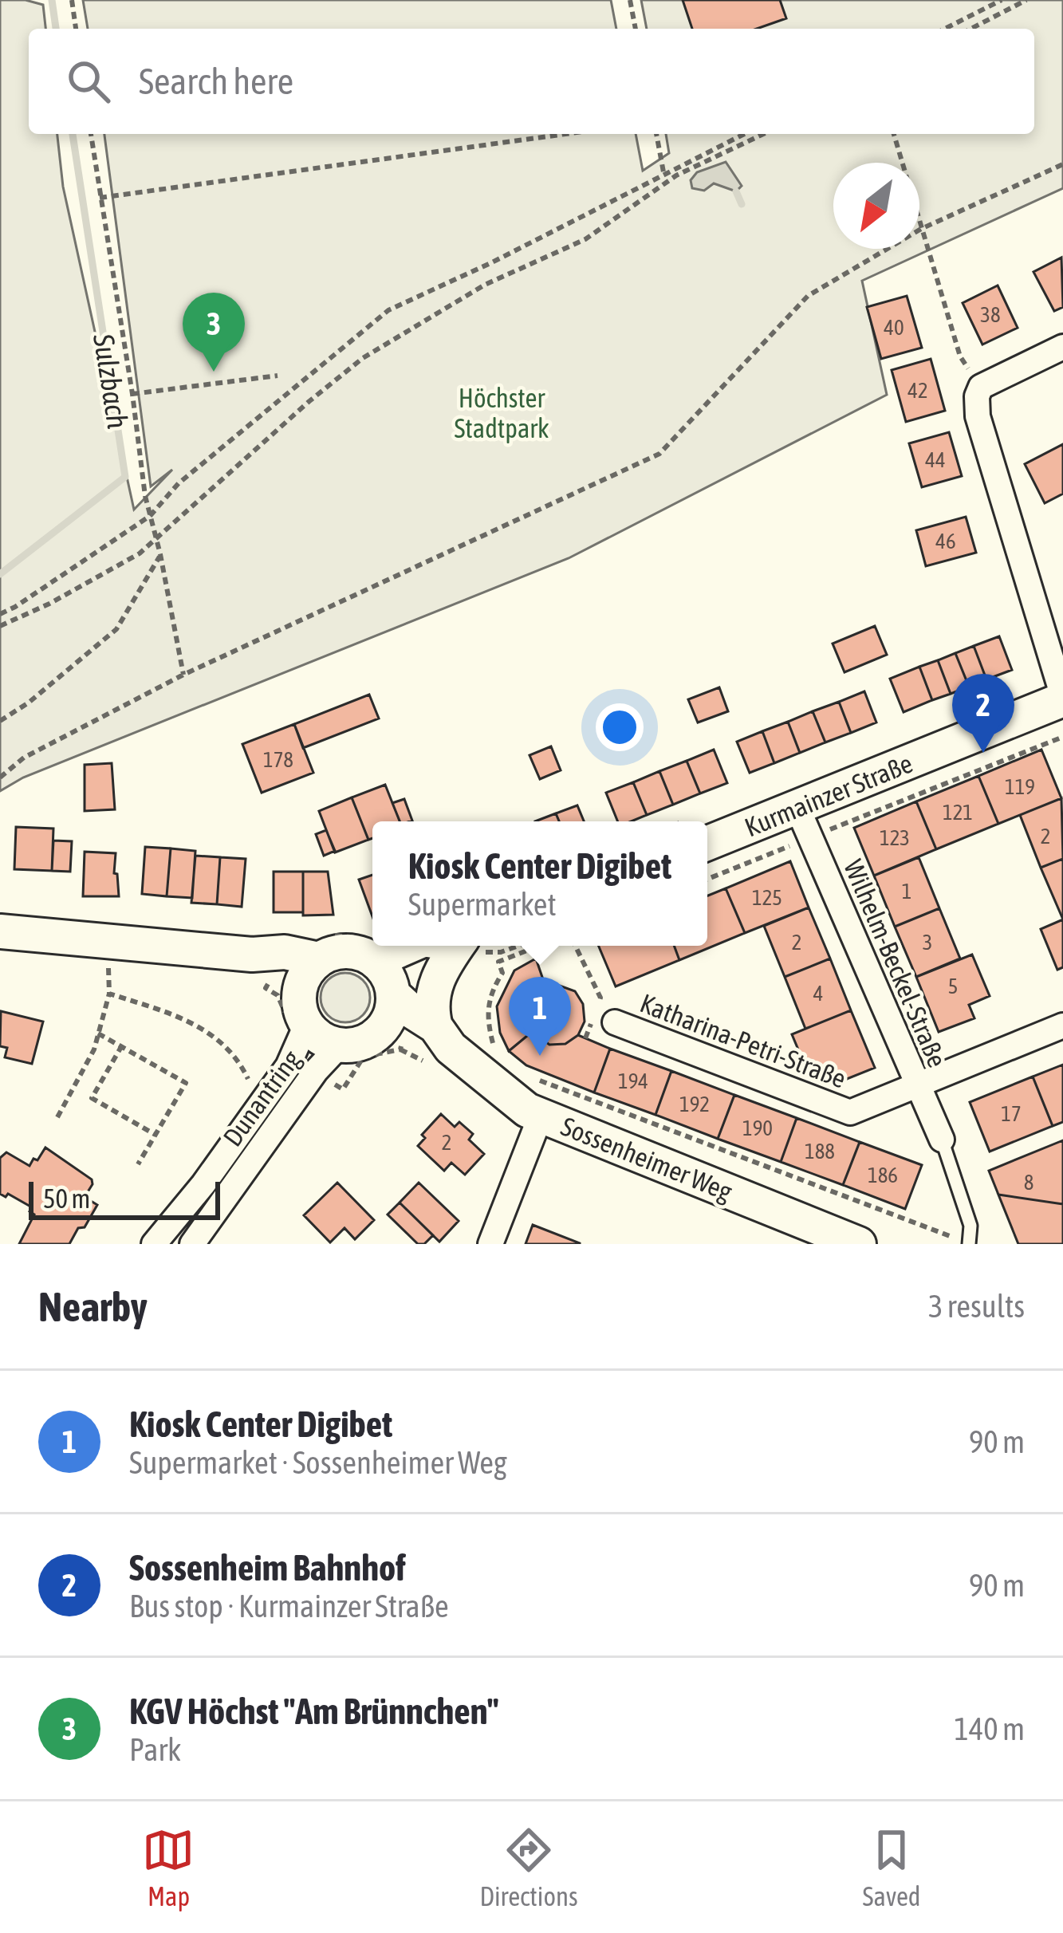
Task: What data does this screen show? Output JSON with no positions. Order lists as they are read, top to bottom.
{
  "streets": {
    "main road": ["Kurmainzer Straße", "Sossenheimer Weg"],
    "street": ["Wilhelm-Beckel-Straße", "Katharina-Petri-Straße", "Dunantring"]
  },
  "crossings": [
    ["Kurmainzer Straße", "Wilhelm-Beckel-Straße"],
    ["Wilhelm-Beckel-Straße", "Katharina-Petri-Straße"],
    ["Dunantring", "Sossenheimer Weg"]
  ],
  "water": ["Sulzbach"],
  "parks": ["Höchster Stadtpark"],
  "house_numbers": [
    "38",
    "40",
    "42",
    "44",
    "46",
    "178",
    "119",
    "121",
    "2",
    "123",
    "1",
    "125",
    "2",
    "3",
    "5",
    "4",
    "194",
    "192",
    "17",
    "190",
    "2",
    "188",
    "186",
    "8"
  ],
  "scale_bar": "50 m",
  "north": "bottom left",
  "page": {
    "search": "Search here",
    "pins": ["3", "2", "1"],
    "popup": ["Kiosk Center Digibet", "Supermarket"],
    "scale": "50 m",
    "heading": ["Nearby", "3 results"],
    "list": [
      {
        "mark": "1",
        "name": "Kiosk Center Digibet",
        "note": "Supermarket · Sossenheimer Weg",
        "value": "90 m"
      },
      {
        "mark": "2",
        "name": "Sossenheim Bahnhof",
        "note": "Bus stop · Kurmainzer Straße",
        "value": "90 m"
      },
      {
        "mark": "3",
        "name": "KGV Höchst \"Am Brünnchen\"",
        "note": "Park",
        "value": "140 m"
      }
    ],
    "nav": ["Map", "Directions", "Saved"]
  }
}
